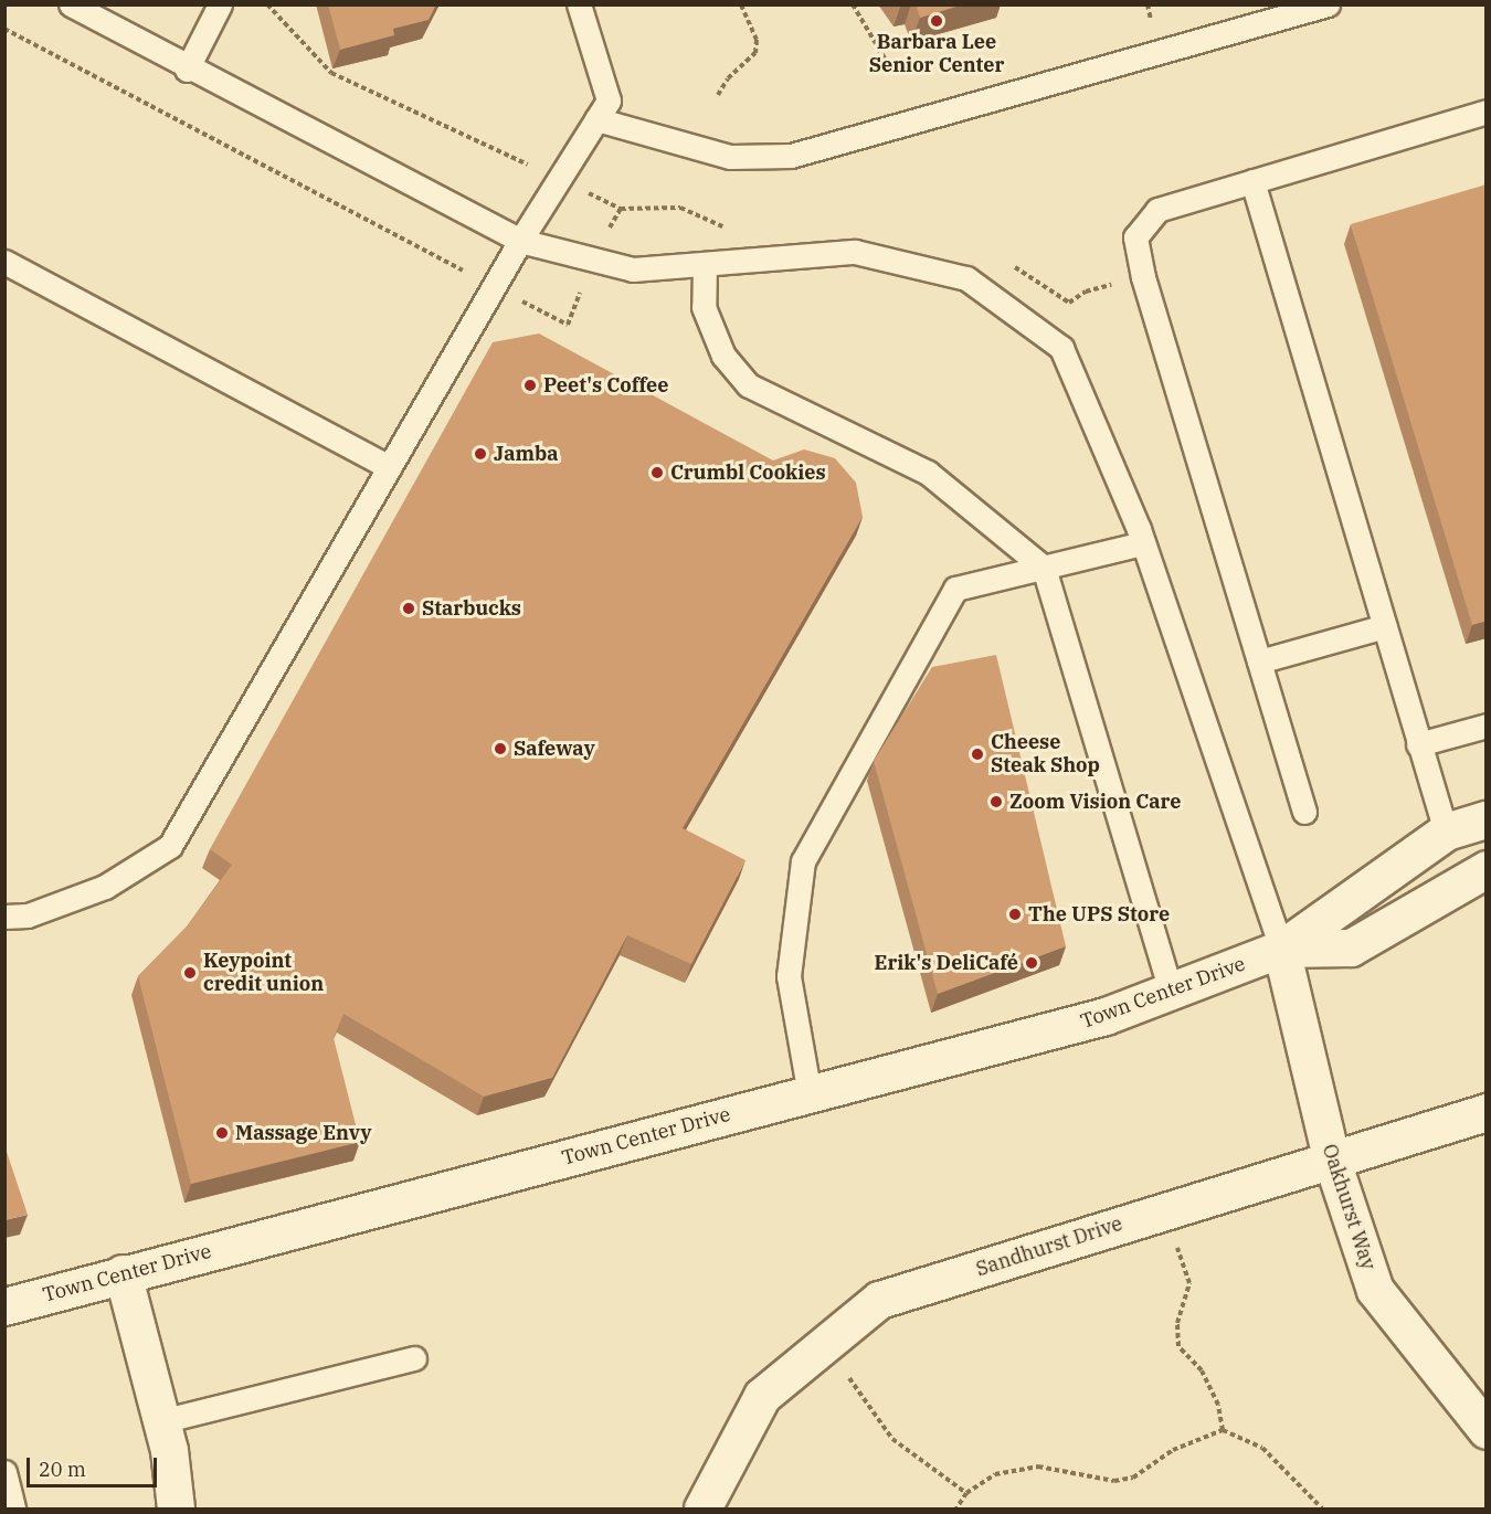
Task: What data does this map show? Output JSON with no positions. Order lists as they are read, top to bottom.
{
  "streets": {
    "street": ["Town Center Drive", "Oakhurst Way", "Sandhurst Drive"]
  },
  "crossings": [
    ["Town Center Drive", "Oakhurst Way"],
    ["Oakhurst Way", "Sandhurst Drive"]
  ],
  "places": [
    "Barbara Lee Senior Center",
    "Peet's Coffee",
    "Jamba",
    "Crumbl Cookies",
    "Starbucks",
    "Safeway",
    "Cheese Steak Shop",
    "Zoom Vision Care",
    "The UPS Store",
    "Erik's DeliCafé",
    "Keypoint credit union",
    "Massage Envy"
  ],
  "scale_bar": "20 m"
}
